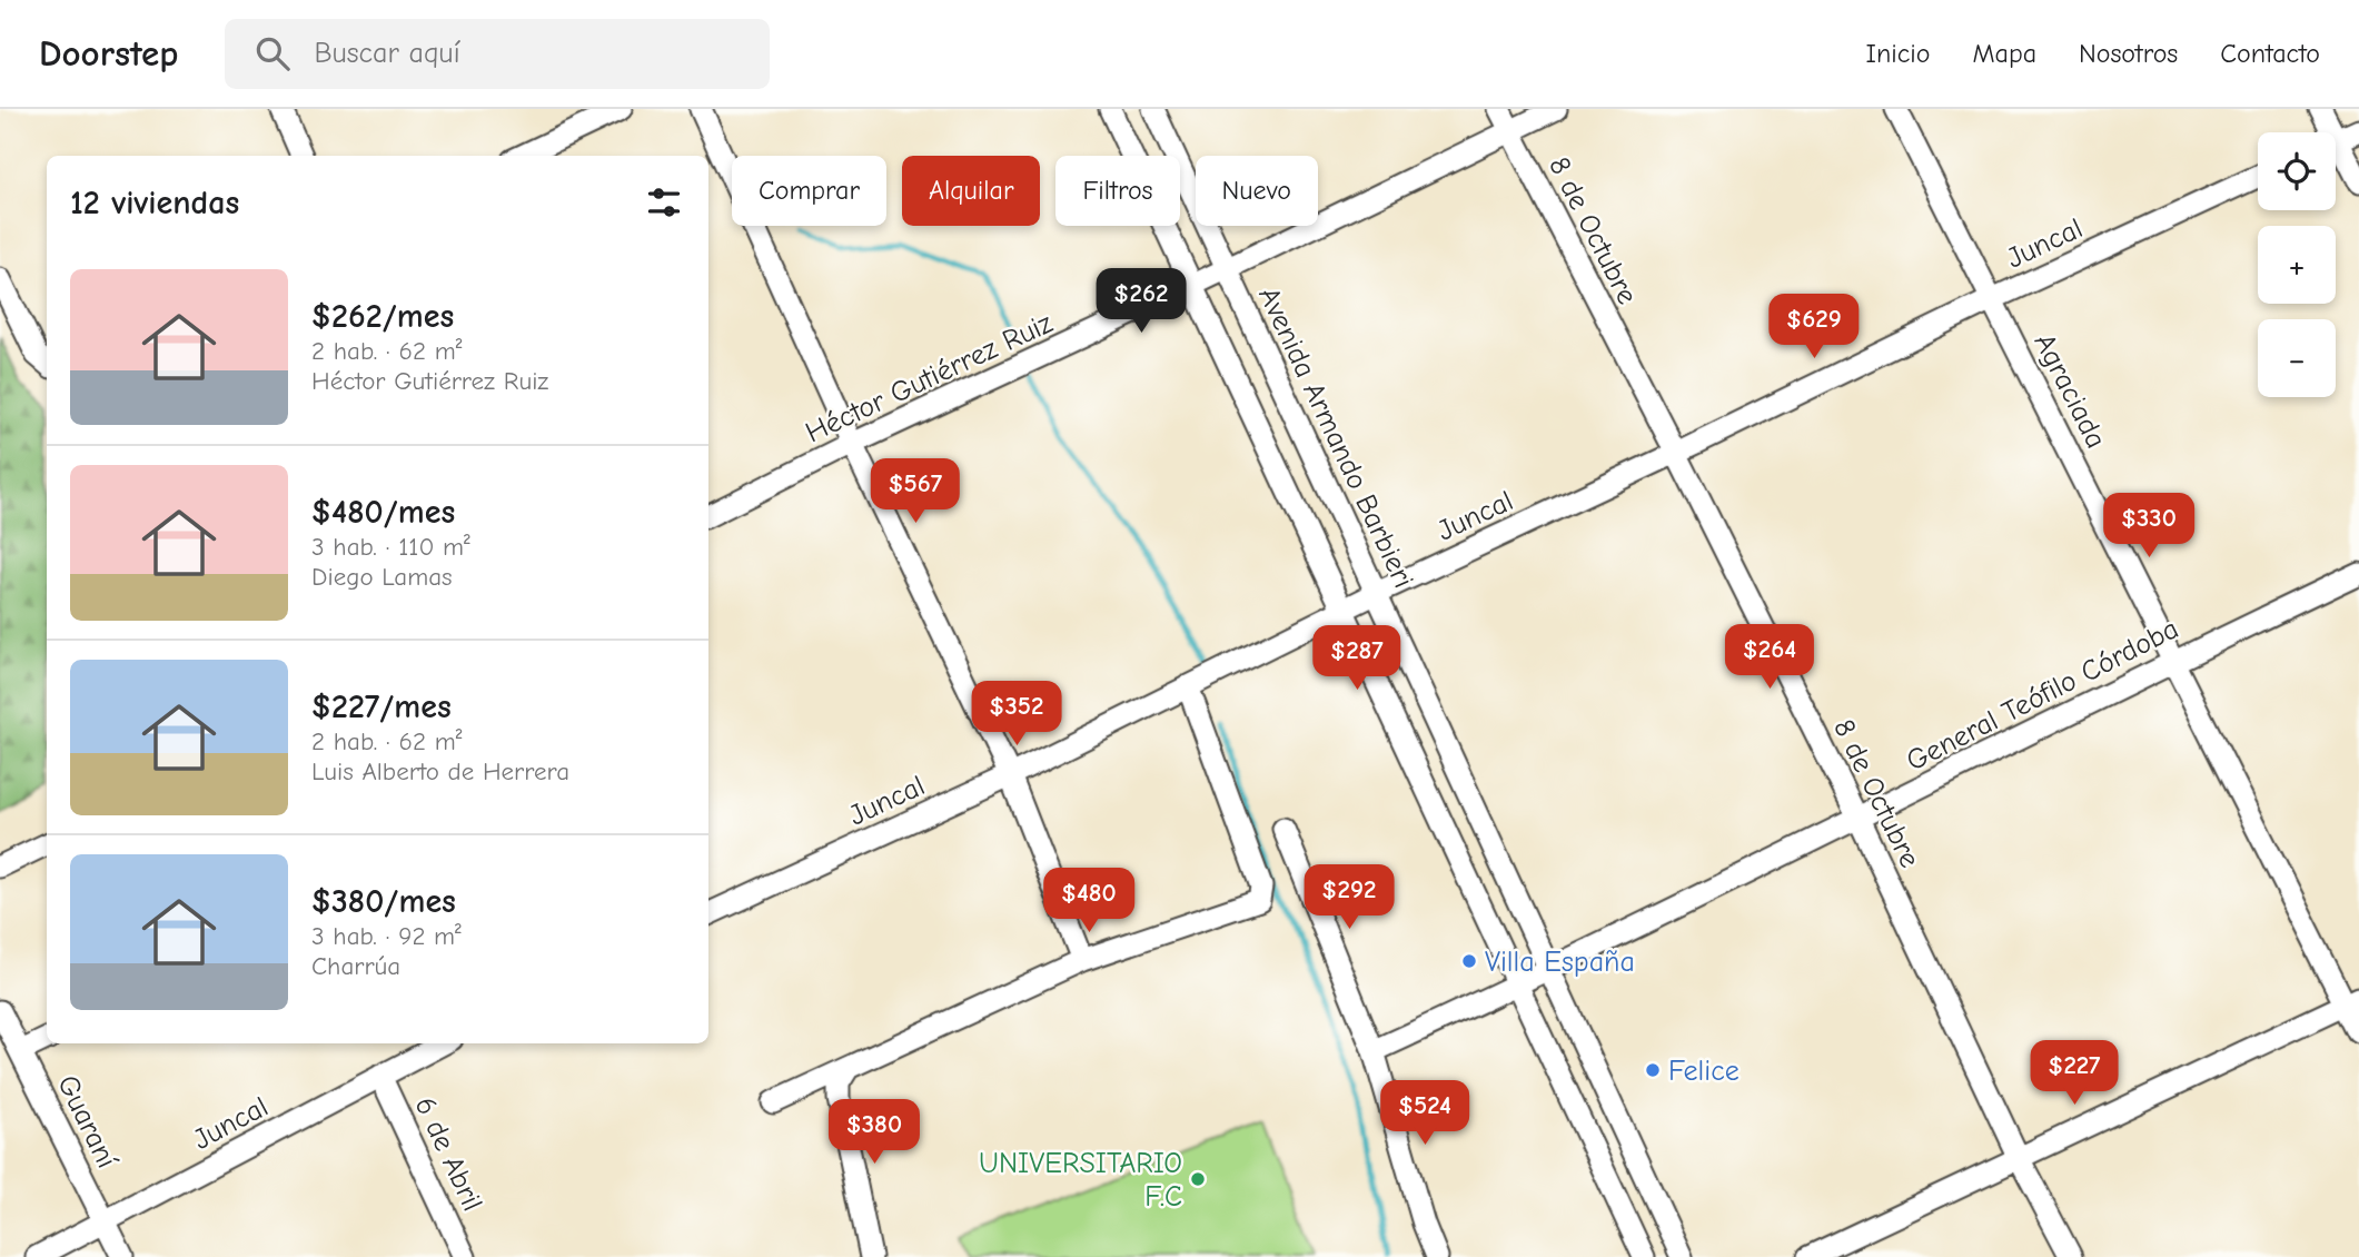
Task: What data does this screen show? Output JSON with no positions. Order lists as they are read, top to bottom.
{
  "streets": {
    "street": [
      "8 de Octubre",
      "Juncal",
      "Héctor Gutiérrez Ruiz",
      "Agraciada",
      "Avenida Armando Barbieri",
      "General Teófilo Córdoba",
      "Guaraní",
      "6 de Abril"
    ]
  },
  "crossings": [
    ["8 de Octubre", "Juncal"],
    ["8 de Octubre", "Héctor Gutiérrez Ruiz"],
    ["8 de Octubre", "General Teófilo Córdoba"],
    ["Juncal", "Agraciada"],
    ["Juncal", "Avenida Armando Barbieri"],
    ["Juncal", "Guaraní"],
    ["Juncal", "6 de Abril"],
    ["Héctor Gutiérrez Ruiz", "Avenida Armando Barbieri"],
    ["Agraciada", "General Teófilo Córdoba"],
    ["Avenida Armando Barbieri", "General Teófilo Córdoba"]
  ],
  "places": ["Villa España", "Felice", "UNIVERSITARIO F.C"],
  "page": {
    "header": "Doorstep",
    "search": "Buscar aquí",
    "nav": [
      "Inicio",
      "Mapa",
      "Nosotros",
      "Contacto"
    ],
    "map_buttons": ["+", "−"],
    "chip": [
      "Comprar",
      "Alquilar",
      "Filtros",
      "Nuevo"
    ],
    "heading": "12 viviendas",
    "list": [
      {
        "name": "$262/mes",
        "note": "2 hab. · 62 m² · Héctor Gutiérrez Ruiz"
      },
      {
        "name": "$480/mes",
        "note": "3 hab. · 110 m² · Diego Lamas"
      },
      {
        "name": "$227/mes",
        "note": "2 hab. · 62 m² · Luis Alberto de Herrera"
      },
      {
        "name": "$380/mes",
        "note": "3 hab. · 92 m² · Charrúa"
      }
    ],
    "price": [
      "$262",
      "$629",
      "$567",
      "$330",
      "$264",
      "$287",
      "$352",
      "$292",
      "$480",
      "$227",
      "$524",
      "$380"
    ]
  }
}
